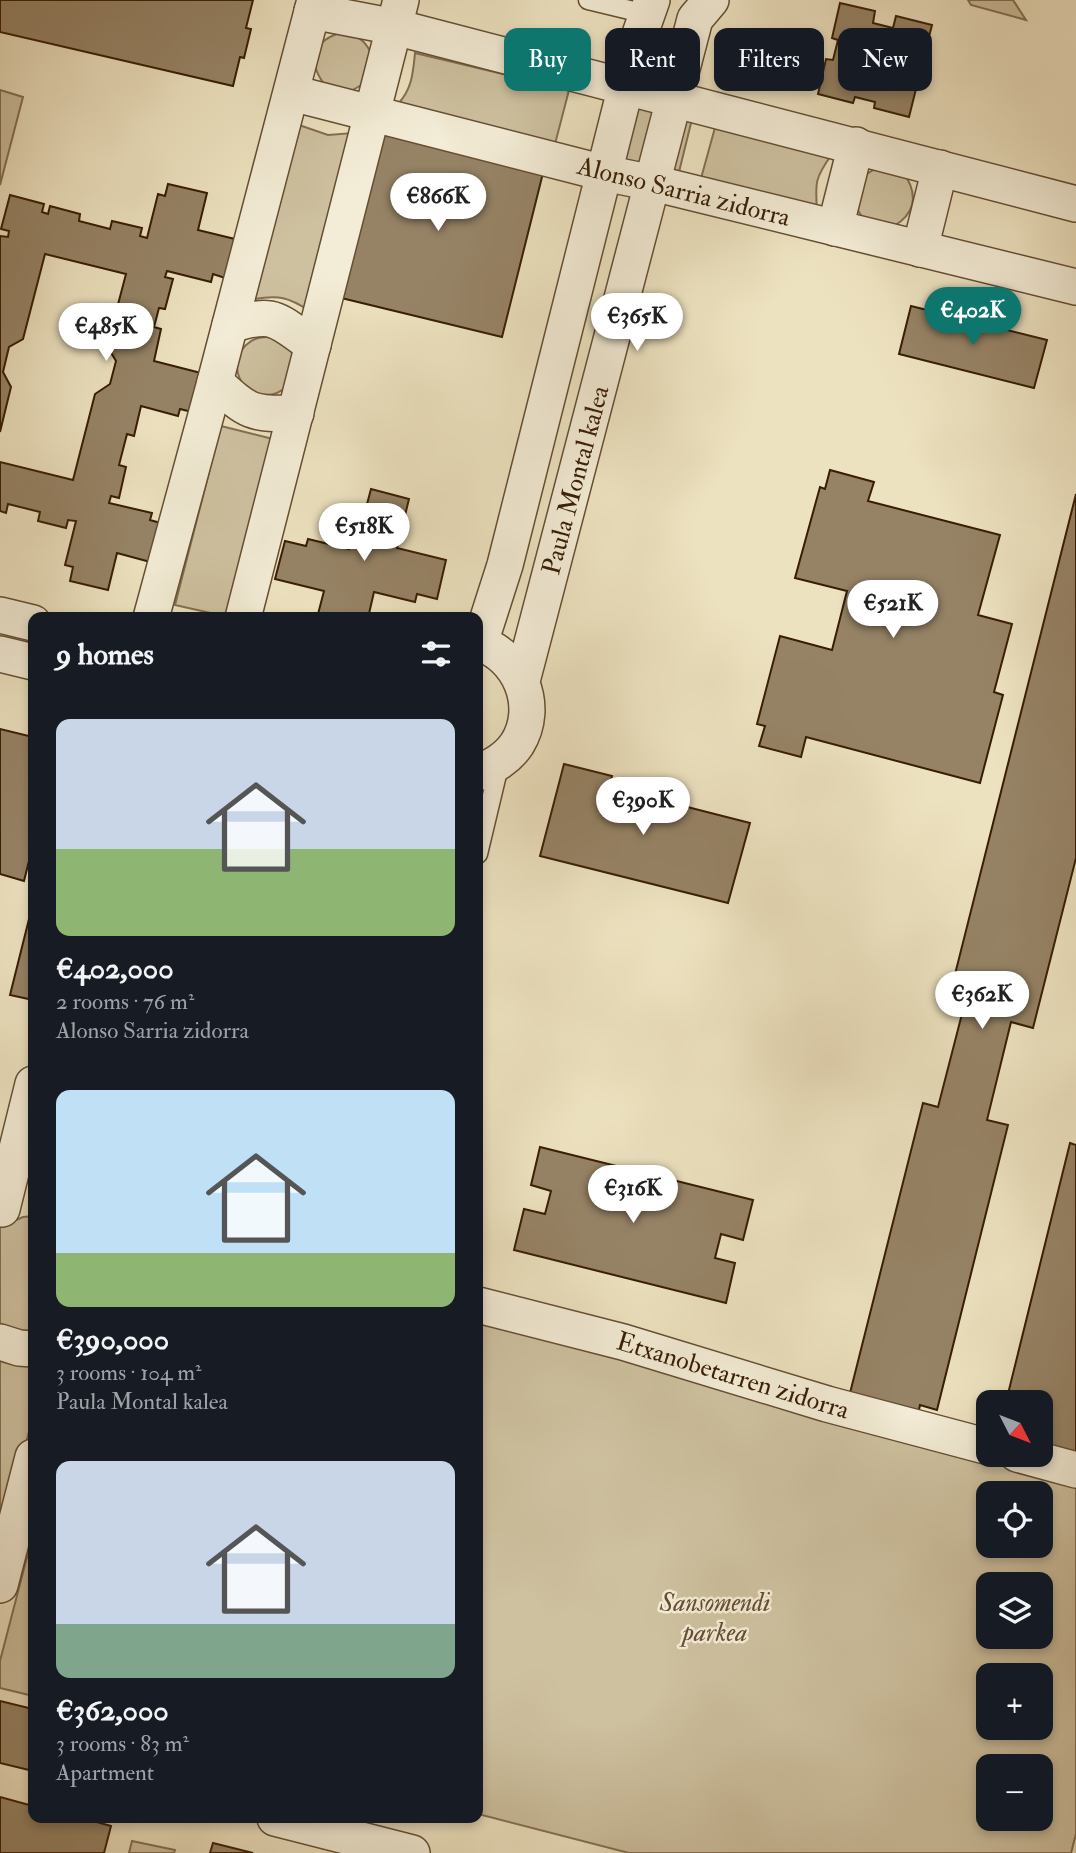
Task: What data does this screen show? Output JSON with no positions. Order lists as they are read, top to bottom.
{
  "streets": {
    "street": ["Alonso Sarria zidorra", "Paula Montal kalea", "Etxanobetarren zidorra"]
  },
  "crossings": [
    ["Alonso Sarria zidorra", "Paula Montal kalea"]
  ],
  "parks": ["Sansomendi parkea"],
  "north": "bottom right",
  "page": {
    "chip": [
      "Buy",
      "Rent",
      "Filters",
      "New"
    ],
    "price": [
      "€866K",
      "€402K",
      "€365K",
      "€485K",
      "€518K",
      "€521K",
      "€390K",
      "€362K",
      "€316K"
    ],
    "heading": "9 homes",
    "list": [
      {
        "name": "€402,000",
        "note": "2 rooms · 76 m² · Alonso Sarria zidorra"
      },
      {
        "name": "€390,000",
        "note": "3 rooms · 104 m² · Paula Montal kalea"
      },
      {
        "name": "€362,000",
        "note": "3 rooms · 83 m² · Apartment"
      }
    ],
    "map_buttons": ["+", "−"]
  }
}
